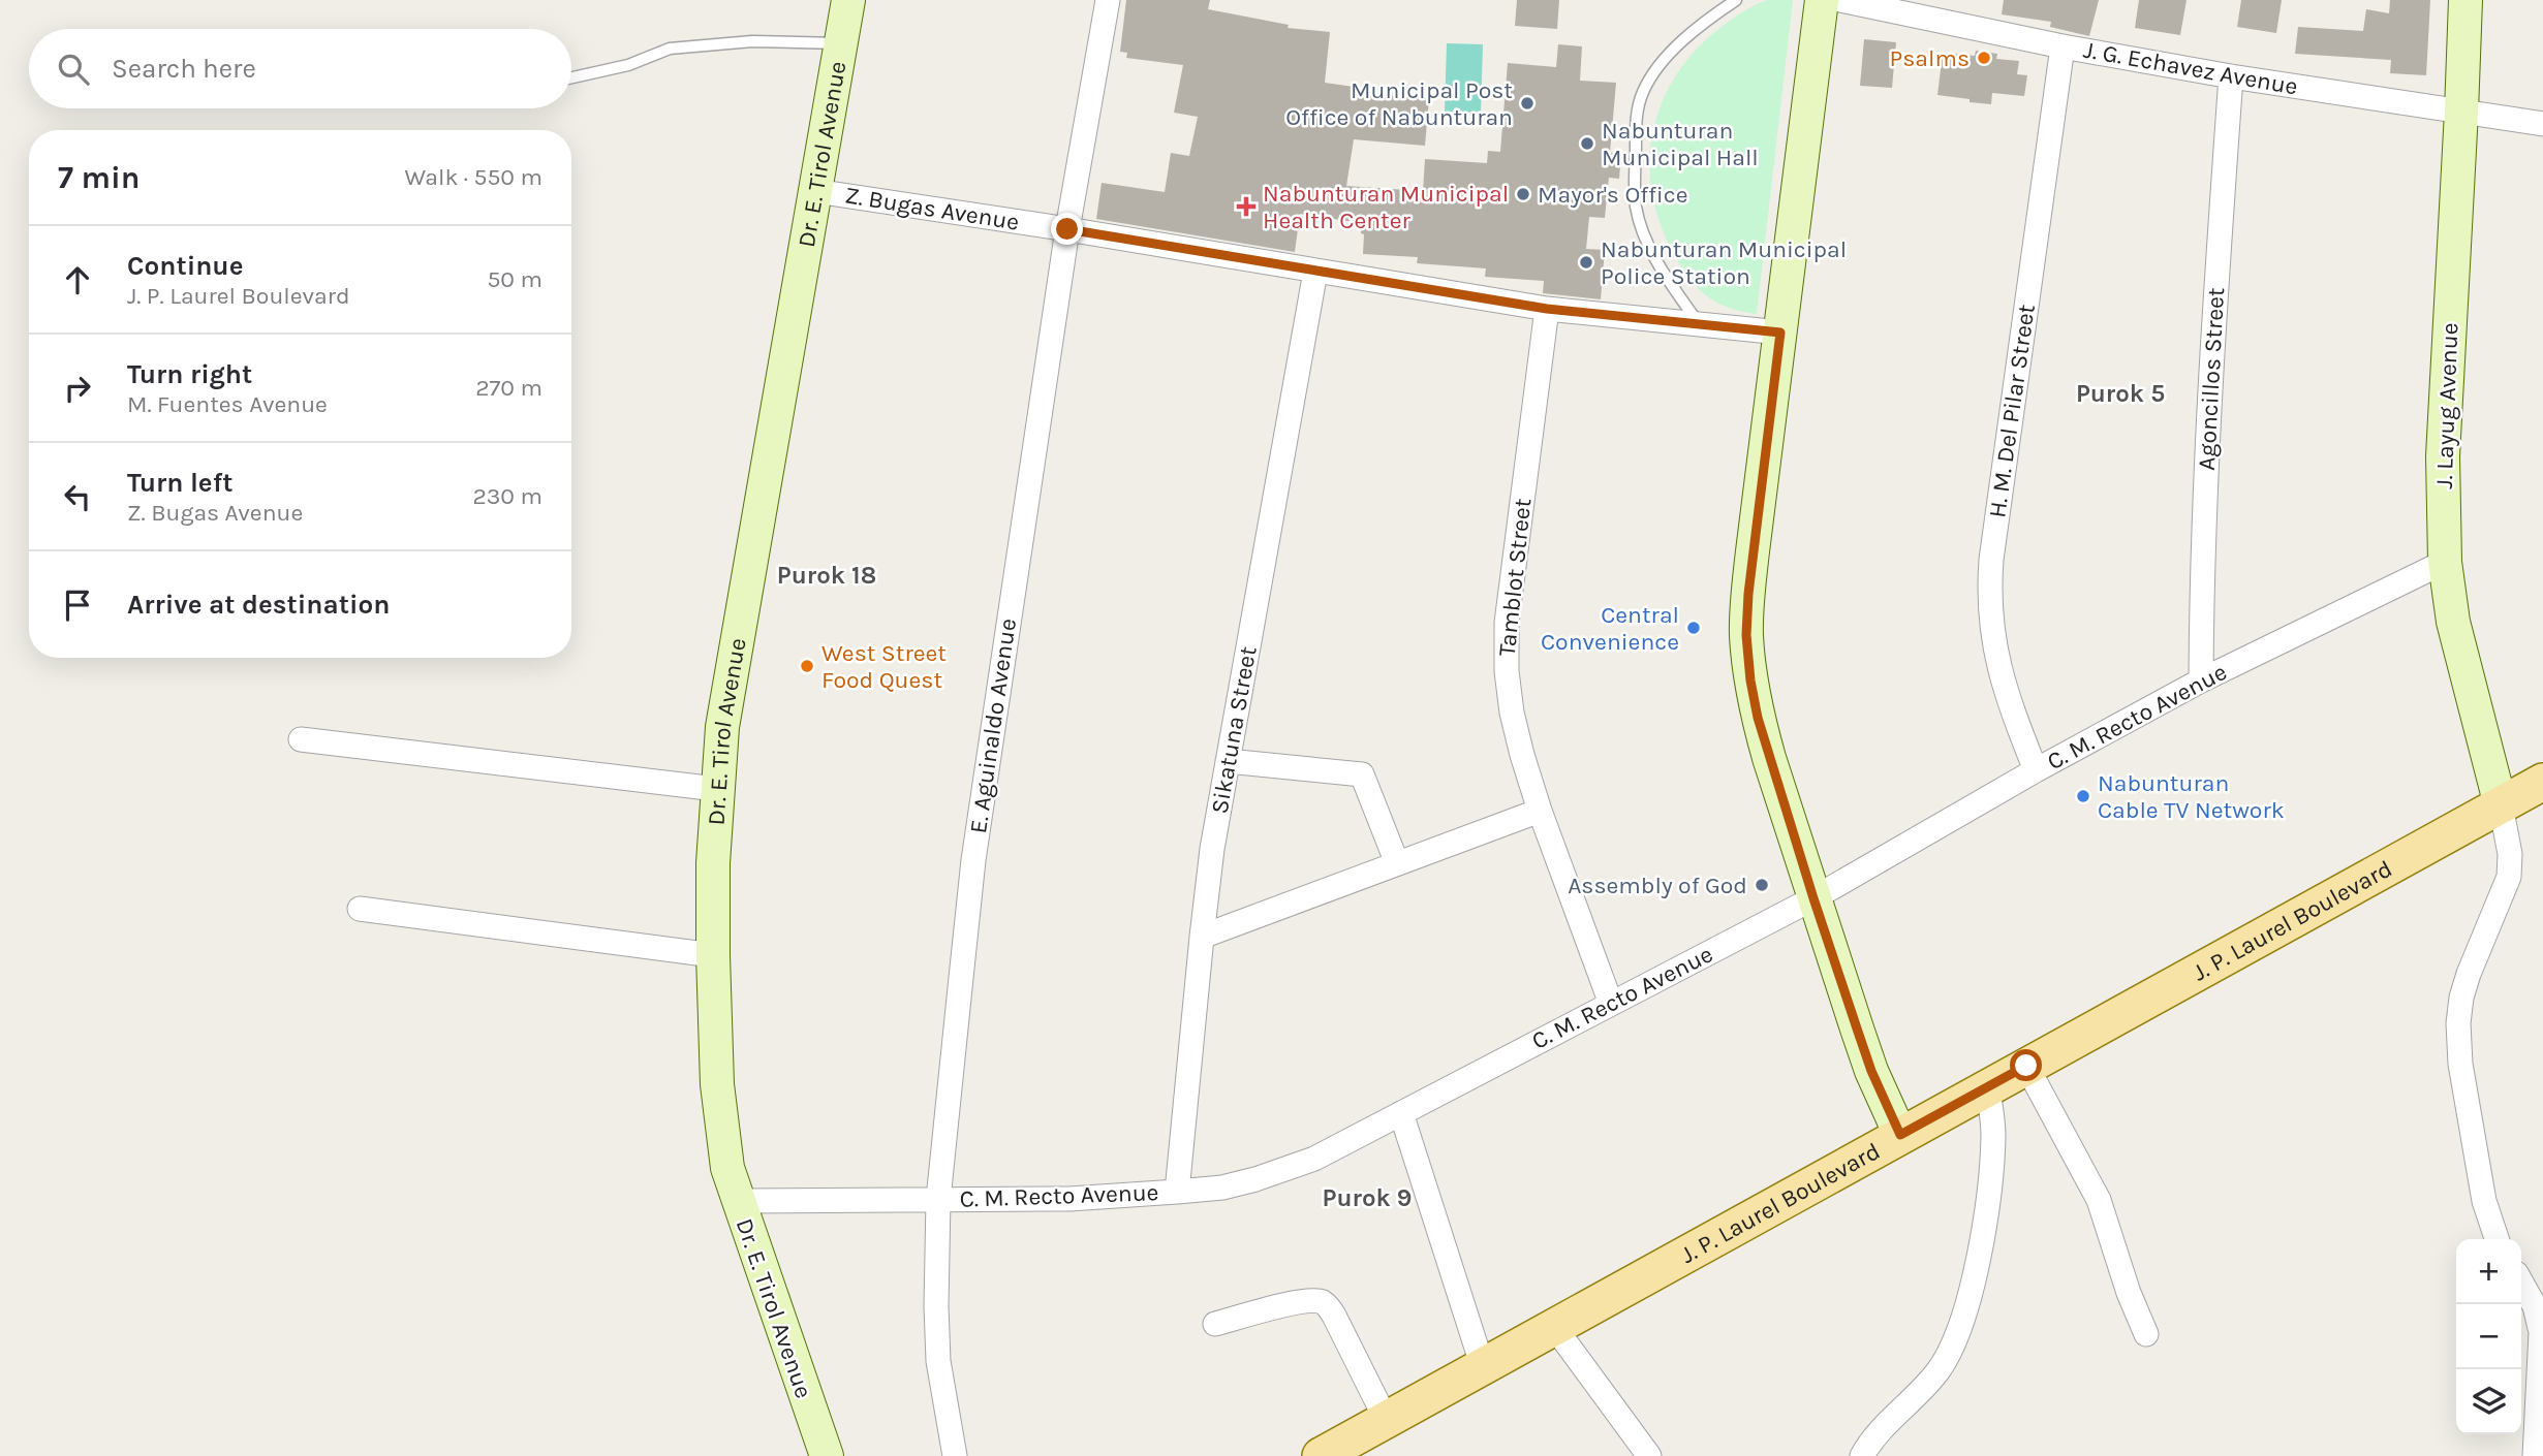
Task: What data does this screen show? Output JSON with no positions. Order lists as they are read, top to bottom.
{
  "streets": {
    "main road": ["J. P. Laurel Boulevard"],
    "street": [
      "J. G. Echavez Avenue",
      "Dr. E. Tirol Avenue",
      "Z. Bugas Avenue",
      "Agoncillos Street",
      "J. Layug Avenue",
      "H. M. Del Pilar Street",
      "Tamblot Street",
      "C. M. Recto Avenue",
      "E. Aguinaldo Avenue",
      "Sikatuna Street"
    ]
  },
  "crossings": [
    ["J. G. Echavez Avenue", "Agoncillos Street"],
    ["J. G. Echavez Avenue", "J. Layug Avenue"],
    ["J. G. Echavez Avenue", "H. M. Del Pilar Street"],
    ["Dr. E. Tirol Avenue", "Z. Bugas Avenue"],
    ["Dr. E. Tirol Avenue", "C. M. Recto Avenue"],
    ["Z. Bugas Avenue", "Tamblot Street"],
    ["Z. Bugas Avenue", "E. Aguinaldo Avenue"],
    ["Z. Bugas Avenue", "Sikatuna Street"],
    ["Agoncillos Street", "C. M. Recto Avenue"],
    ["J. Layug Avenue", "C. M. Recto Avenue"],
    ["J. Layug Avenue", "J. P. Laurel Boulevard"],
    ["H. M. Del Pilar Street", "C. M. Recto Avenue"],
    ["Tamblot Street", "C. M. Recto Avenue"],
    ["C. M. Recto Avenue", "E. Aguinaldo Avenue"],
    ["C. M. Recto Avenue", "Sikatuna Street"]
  ],
  "districts": ["Purok 5", "Purok 18", "Purok 9"],
  "places": {
    "other": [
      "Psalms",
      "Municipal Post Office of Nabunturan",
      "Nabunturan Municipal Hall",
      "Mayor's Office",
      "Nabunturan Municipal Police Station",
      "Central Convenience",
      "West Street Food Quest",
      "Nabunturan Cable TV Network",
      "Assembly of God"
    ],
    "health": ["Nabunturan Municipal Health Center"]
  },
  "page": {
    "search": "Search here",
    "heading": ["7 min", "Walk · 550 m"],
    "list": [
      ["Continue", "J. P. Laurel Boulevard", "50 m"],
      ["Turn right", "M. Fuentes Avenue", "270 m"],
      ["Turn left", "Z. Bugas Avenue", "230 m"],
      "Arrive at destination"
    ],
    "map_buttons": ["+", "−"]
  }
}
